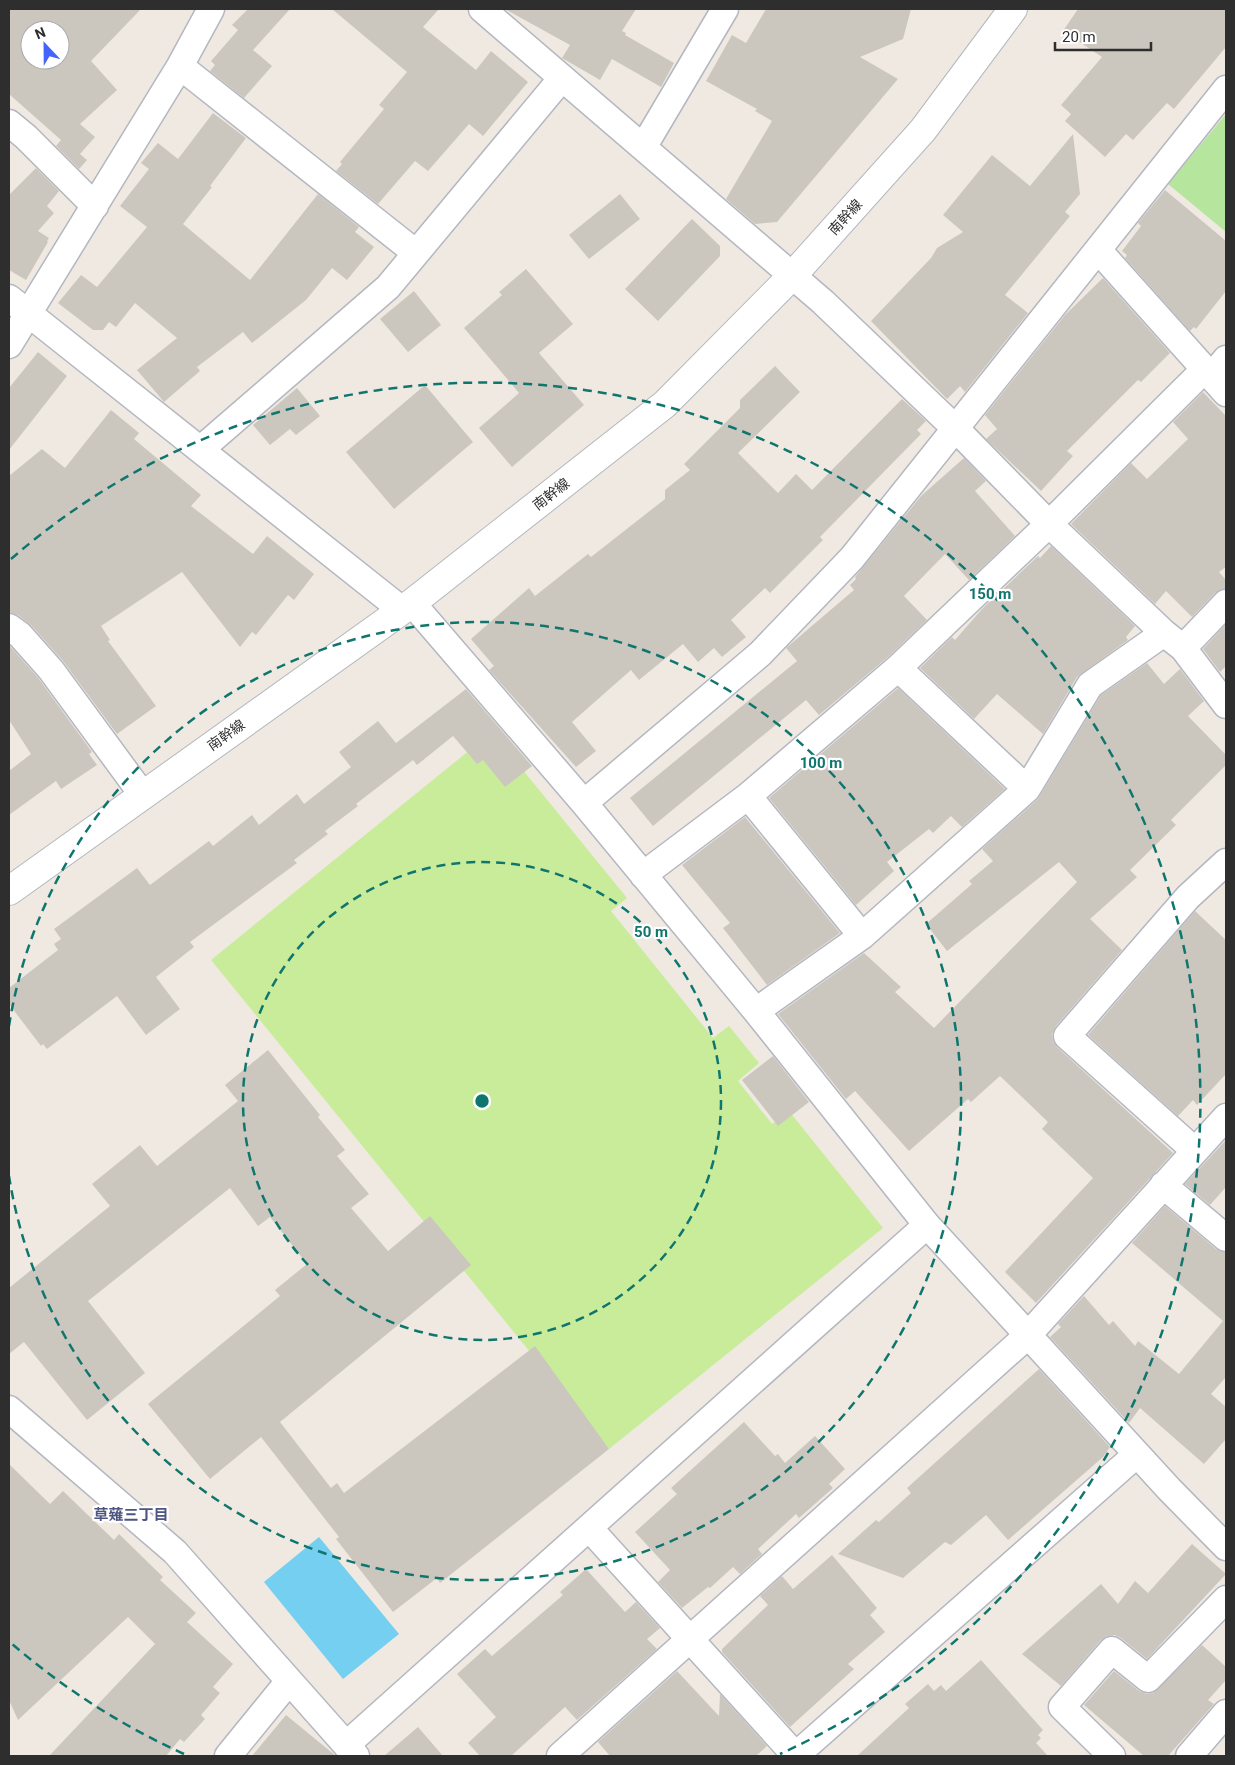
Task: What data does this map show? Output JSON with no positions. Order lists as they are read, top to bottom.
{
  "streets": {
    "main road": ["南幹線"]
  },
  "districts": ["草薙三丁目"],
  "scale_bar": "20 m",
  "north": "top",
  "rings": ["150 m", "100 m", "50 m"]
}
